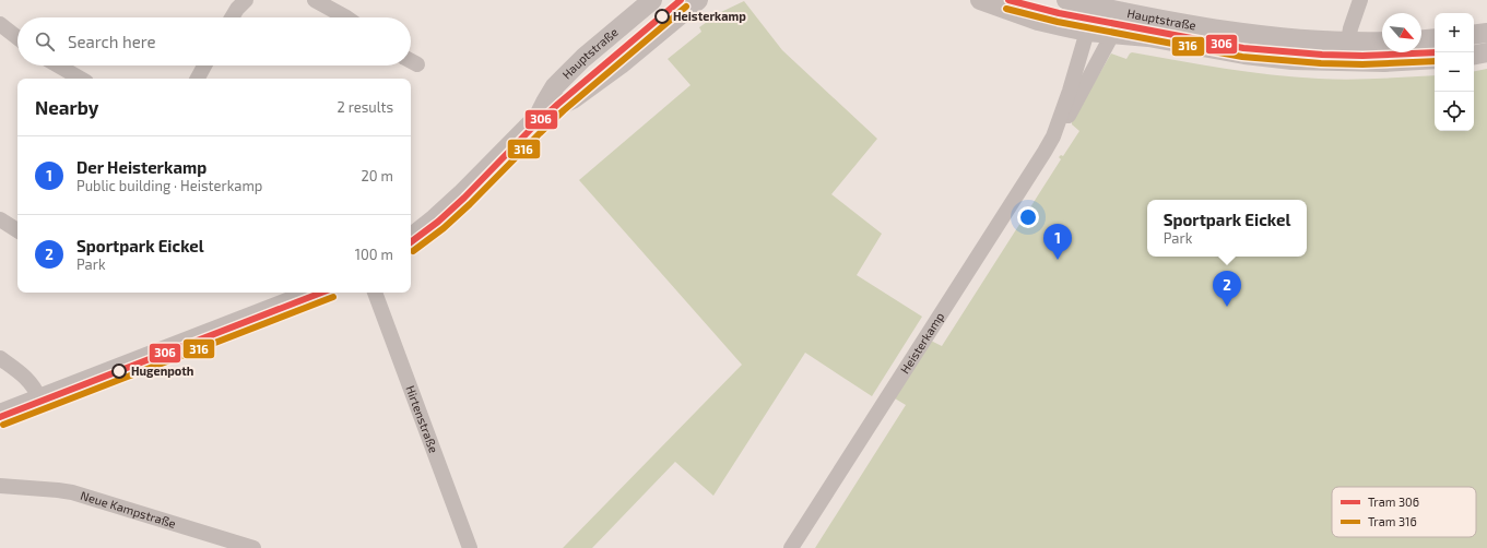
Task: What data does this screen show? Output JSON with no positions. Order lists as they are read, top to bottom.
{
  "streets": {
    "street": [
      "Hauptstraße",
      "Heisterkamp",
      "Hirtenstraße",
      "Neue Kampstraße"
    ]
  },
  "crossings": [
    ["Hauptstraße", "Heisterkamp"]
  ],
  "places": ["Heisterkamp", "Hugenpoth"],
  "lines": ["tram line 306", "tram line 316"],
  "legend": ["Tram 306", "Tram 316"],
  "north": "bottom right",
  "page": {
    "map_buttons": ["+", "−"],
    "search": "Search here",
    "heading": ["Nearby", "2 results"],
    "list": [
      {
        "mark": "1",
        "name": "Der Heisterkamp",
        "note": "Public building · Heisterkamp",
        "value": "20 m"
      },
      {
        "mark": "2",
        "name": "Sportpark Eickel",
        "note": "Park",
        "value": "100 m"
      }
    ],
    "popup": ["Sportpark Eickel", "Park"],
    "pins": ["1", "2"]
  }
}
